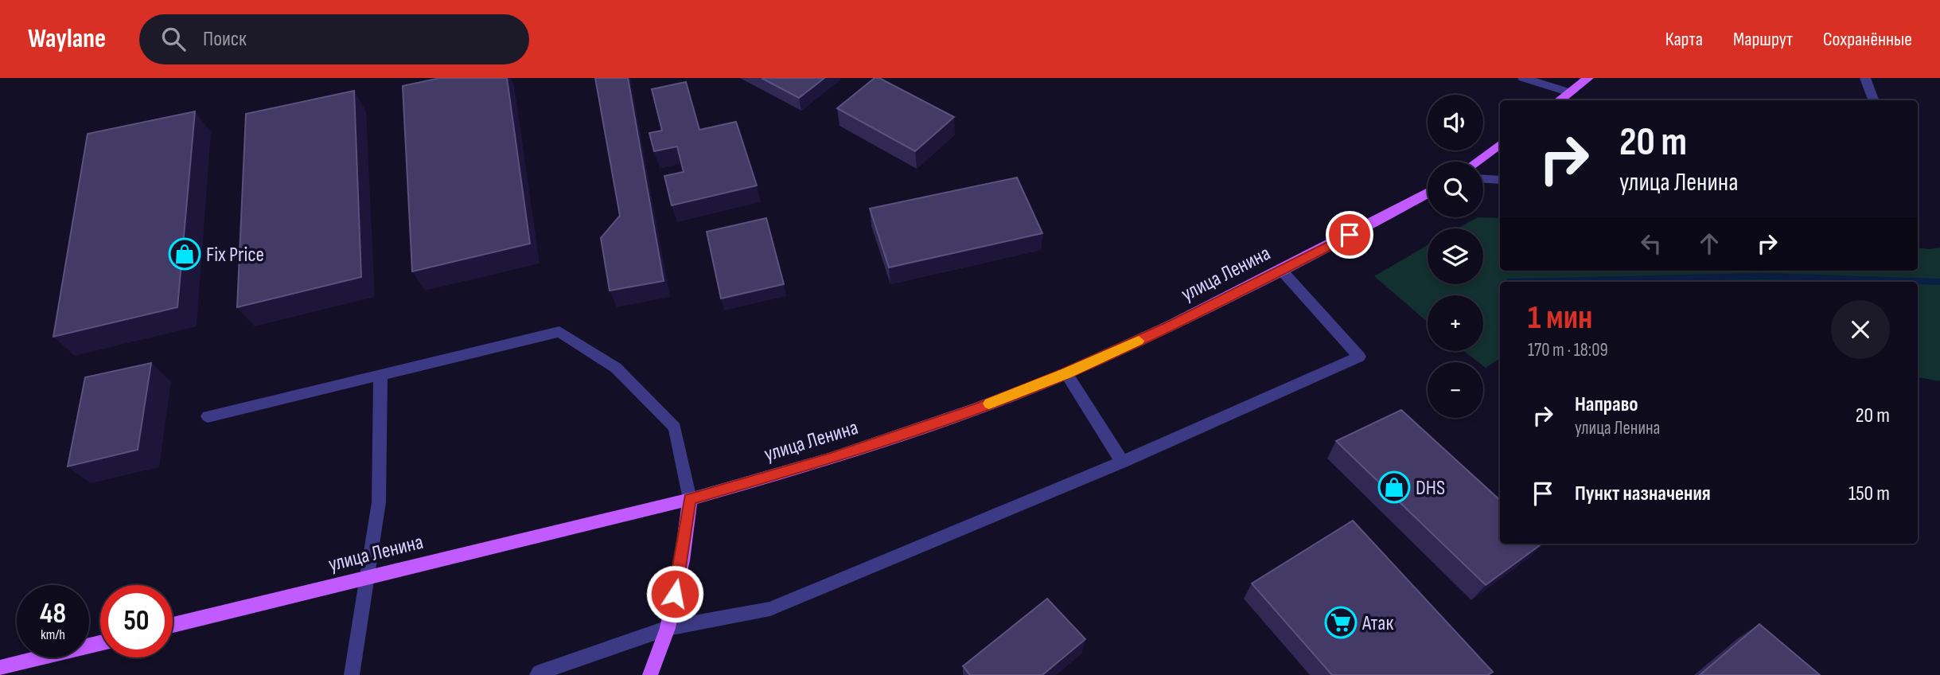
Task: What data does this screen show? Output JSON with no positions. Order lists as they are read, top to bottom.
{
  "streets": {
    "main road": ["улица Ленина"]
  },
  "places": {
    "shop": ["Fix Price", "DHS"],
    "supermarket": ["Атак"]
  },
  "page": {
    "header": "Waylane",
    "search": "Поиск",
    "nav": ["Карта", "Маршрут", "Сохранённые"],
    "map_buttons": ["+", "−"],
    "turn": ["20 m", "улица Ленина"],
    "heading": ["1 мин", "170 m · 18:09"],
    "list": [
      {
        "name": "Направо",
        "note": "улица Ленина",
        "value": "20 m"
      },
      {
        "name": "Пункт назначения",
        "value": "150 m"
      }
    ],
    "speed": "48 km/h",
    "limit": "50"
  }
}
